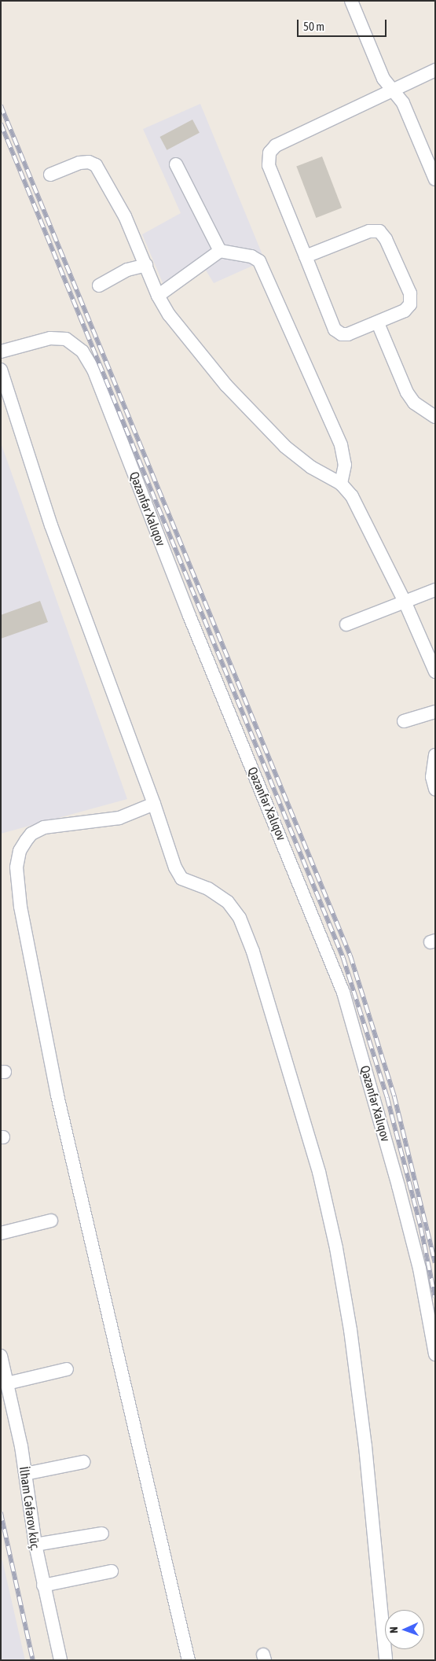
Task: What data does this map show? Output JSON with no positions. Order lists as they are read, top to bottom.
{
  "streets": {
    "street": ["Qəzənfər Xalıqov", "İlham Cəfərov küç."]
  },
  "scale_bar": "50 m",
  "north": "left"
}
